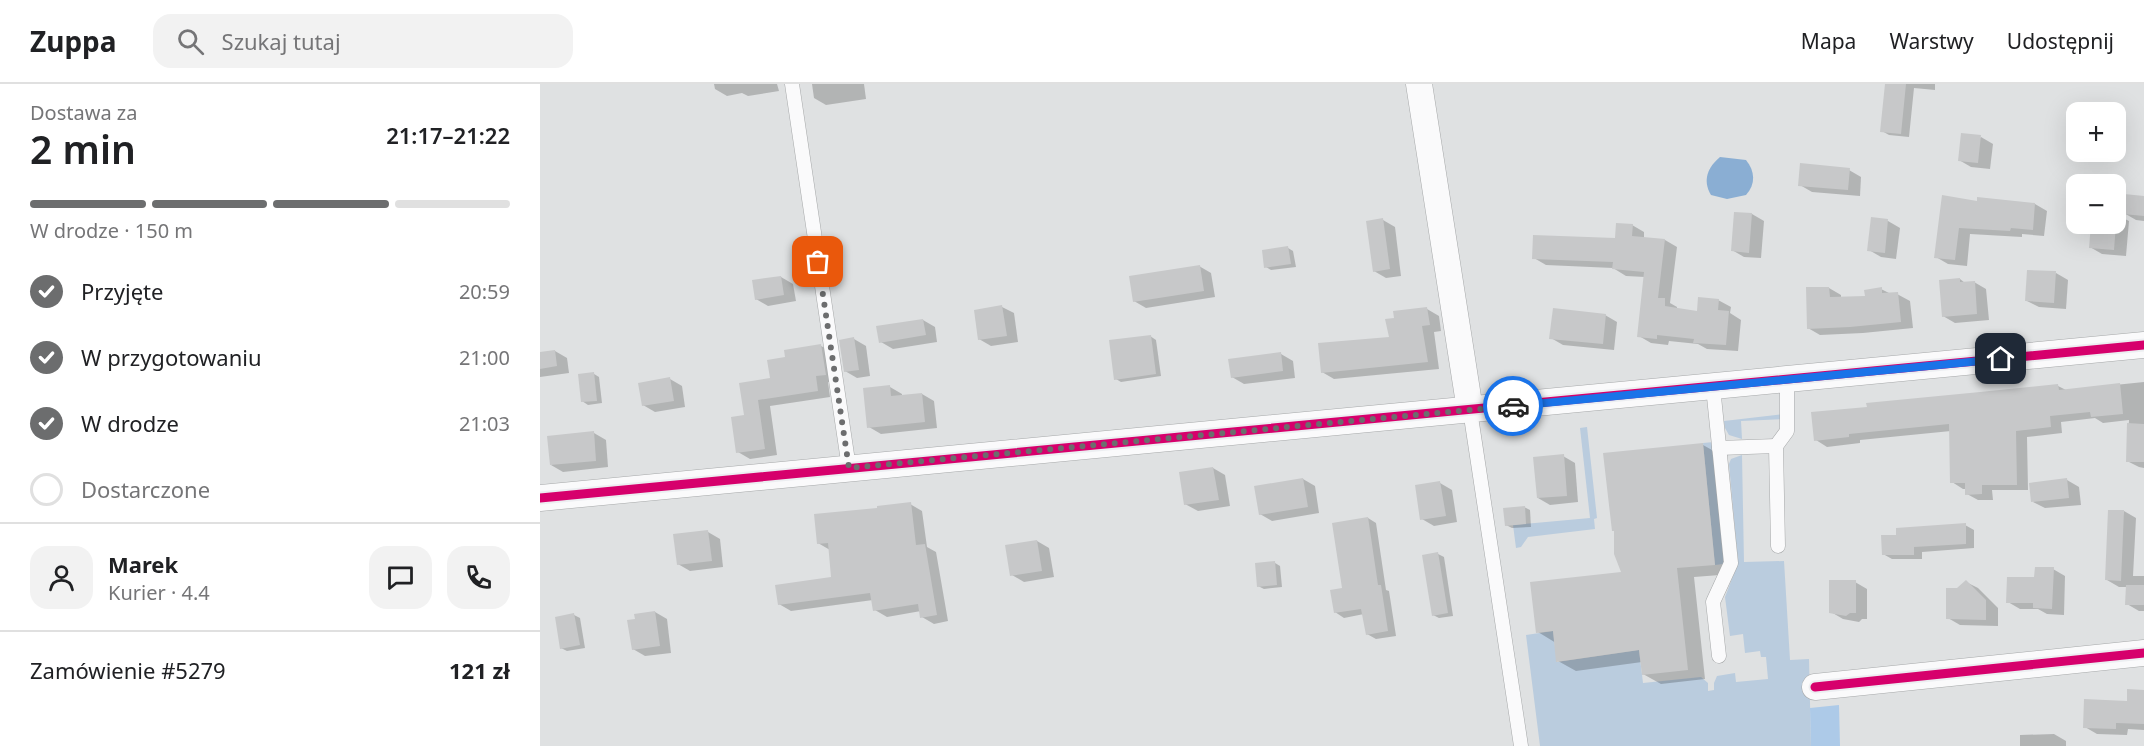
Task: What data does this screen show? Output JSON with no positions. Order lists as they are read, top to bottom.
{
  "page": {
    "header": "Zuppa",
    "search": "Szukaj tutaj",
    "nav": ["Mapa", "Warstwy", "Udostępnij"],
    "heading": ["2 min", "Dostawa za", "21:17–21:22"],
    "panel": [
      "Marek",
      "Kurier · 4.4",
      "Zamówienie #5279",
      "121 zł"
    ],
    "map_buttons": ["+", "−"],
    "bar": "W drodze · 150 m",
    "list": [
      ["Przyjęte", "20:59"],
      ["W przygotowaniu", "21:00"],
      ["W drodze", "21:03"],
      "Dostarczone"
    ]
  }
}
